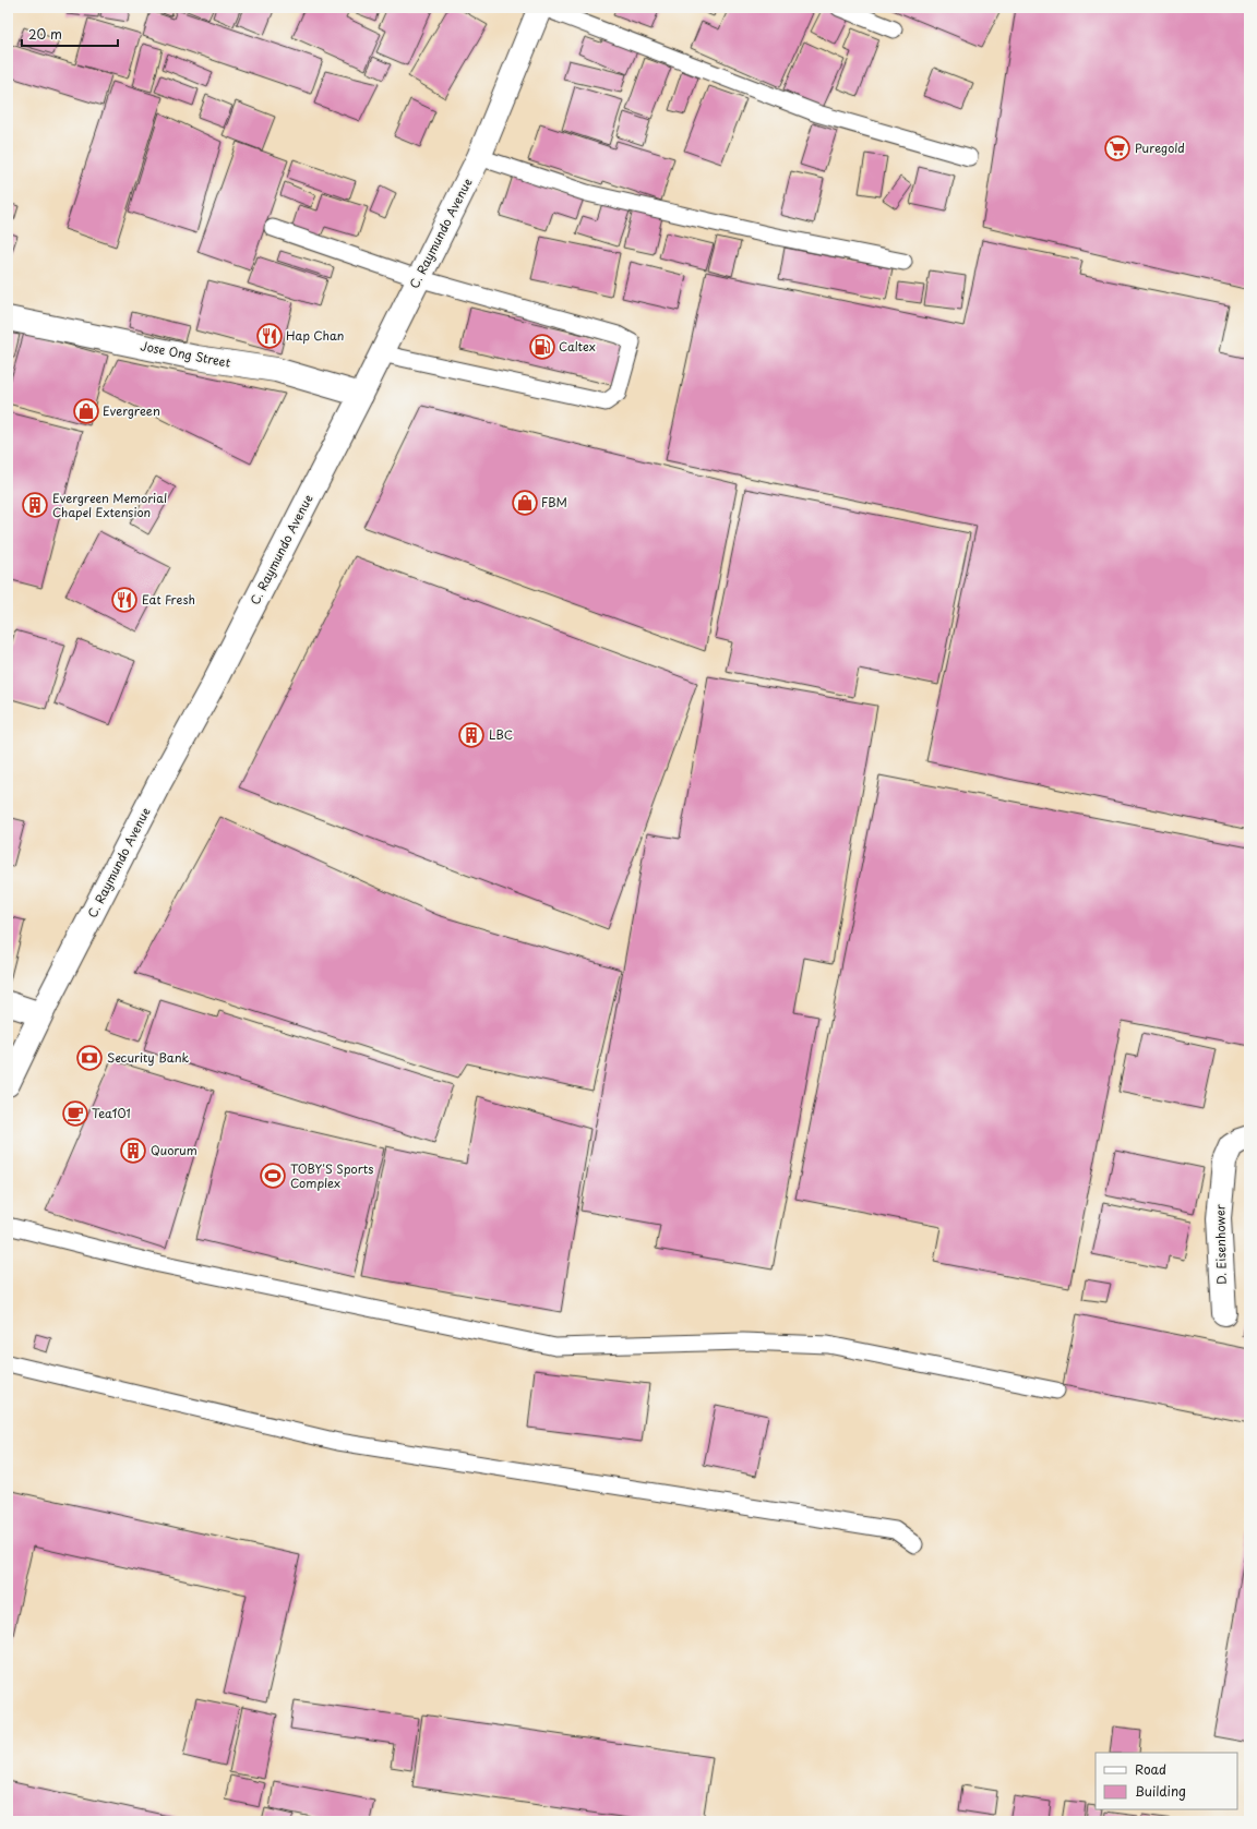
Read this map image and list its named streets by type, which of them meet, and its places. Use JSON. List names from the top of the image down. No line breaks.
{"streets":{"main road":["C. Raymundo Avenue","Jose Ong Street","D. Eisenhower"]},"crossings":[["C. Raymundo Avenue","Jose Ong Street"]],"places":{"supermarket":["Puregold"],"restaurant":["Hap Chan","Eat Fresh"],"fuel station":["Caltex"],"shop":["Evergreen","FBM"],"building":["Evergreen Memorial Chapel Extension","LBC","Quorum"],"bank":["Security Bank"],"cafe":["Tea101"],"sports":["TOBY'S Sports Complex"]},"legend":["Road","Building"],"scale_bar":"20 m"}
